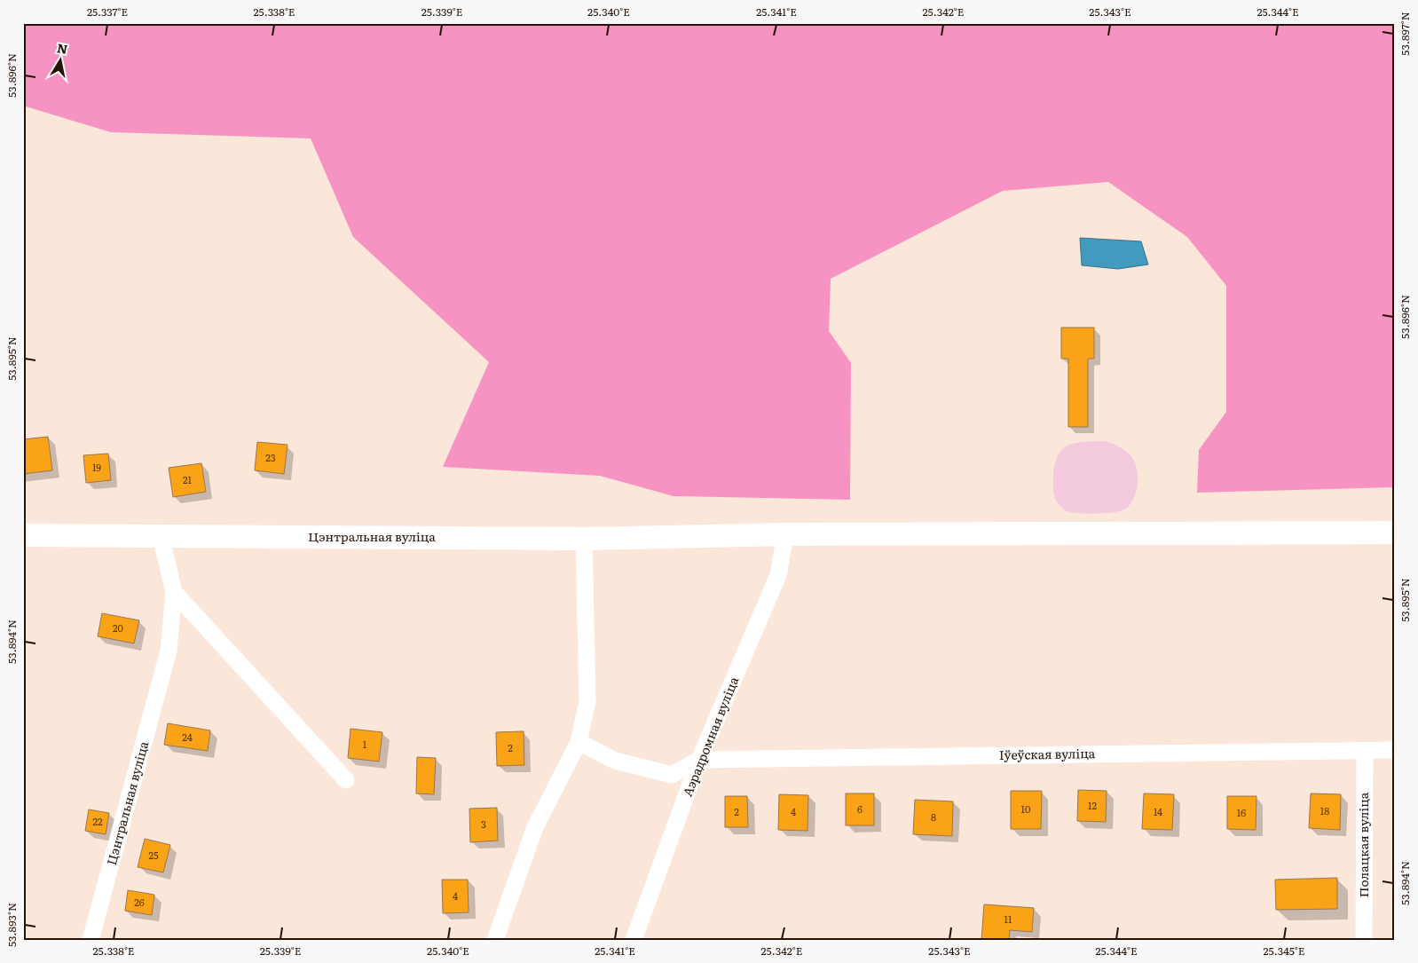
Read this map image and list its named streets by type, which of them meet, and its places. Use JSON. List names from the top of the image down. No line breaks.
{"streets":{"main road":["Цэнтральная вуліца"],"street":["Аэрадромная вуліца","Іўеўская вуліца","Полацкая вуліца"]},"crossings":[["Цэнтральная вуліца","Аэрадромная вуліца"],["Аэрадромная вуліца","Іўеўская вуліца"],["Іўеўская вуліца","Полацкая вуліца"]],"house_numbers":["23","19","21","20","24","1","2","12","6","10","18","2","4","14","16","8","22","3","25","4","26","11"],"north":"top","coordinates":["25.337°E","25.338°E","25.339°E","25.340°E","25.341°E","25.342°E","25.343°E","25.344°E","53.897°N","53.896°N","53.895°N","53.894°N","53.893°N","25.345°E"]}
